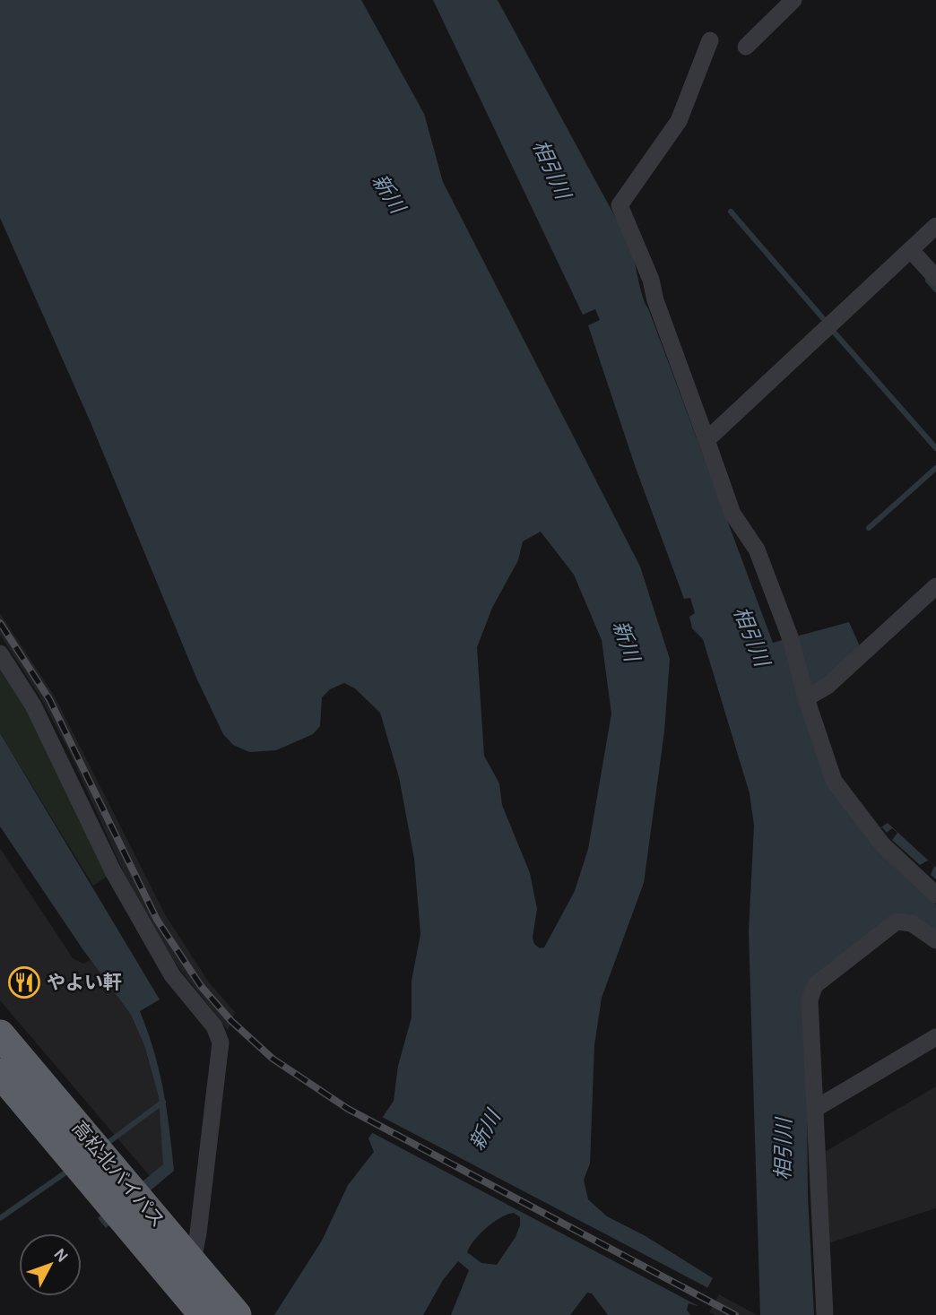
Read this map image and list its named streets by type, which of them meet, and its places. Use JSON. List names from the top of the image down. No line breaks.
{"streets":{"highway":["高松北バイパス"]},"water":["相引川","新川"],"places":{"restaurant":["やよい軒"]},"north":"top right"}
